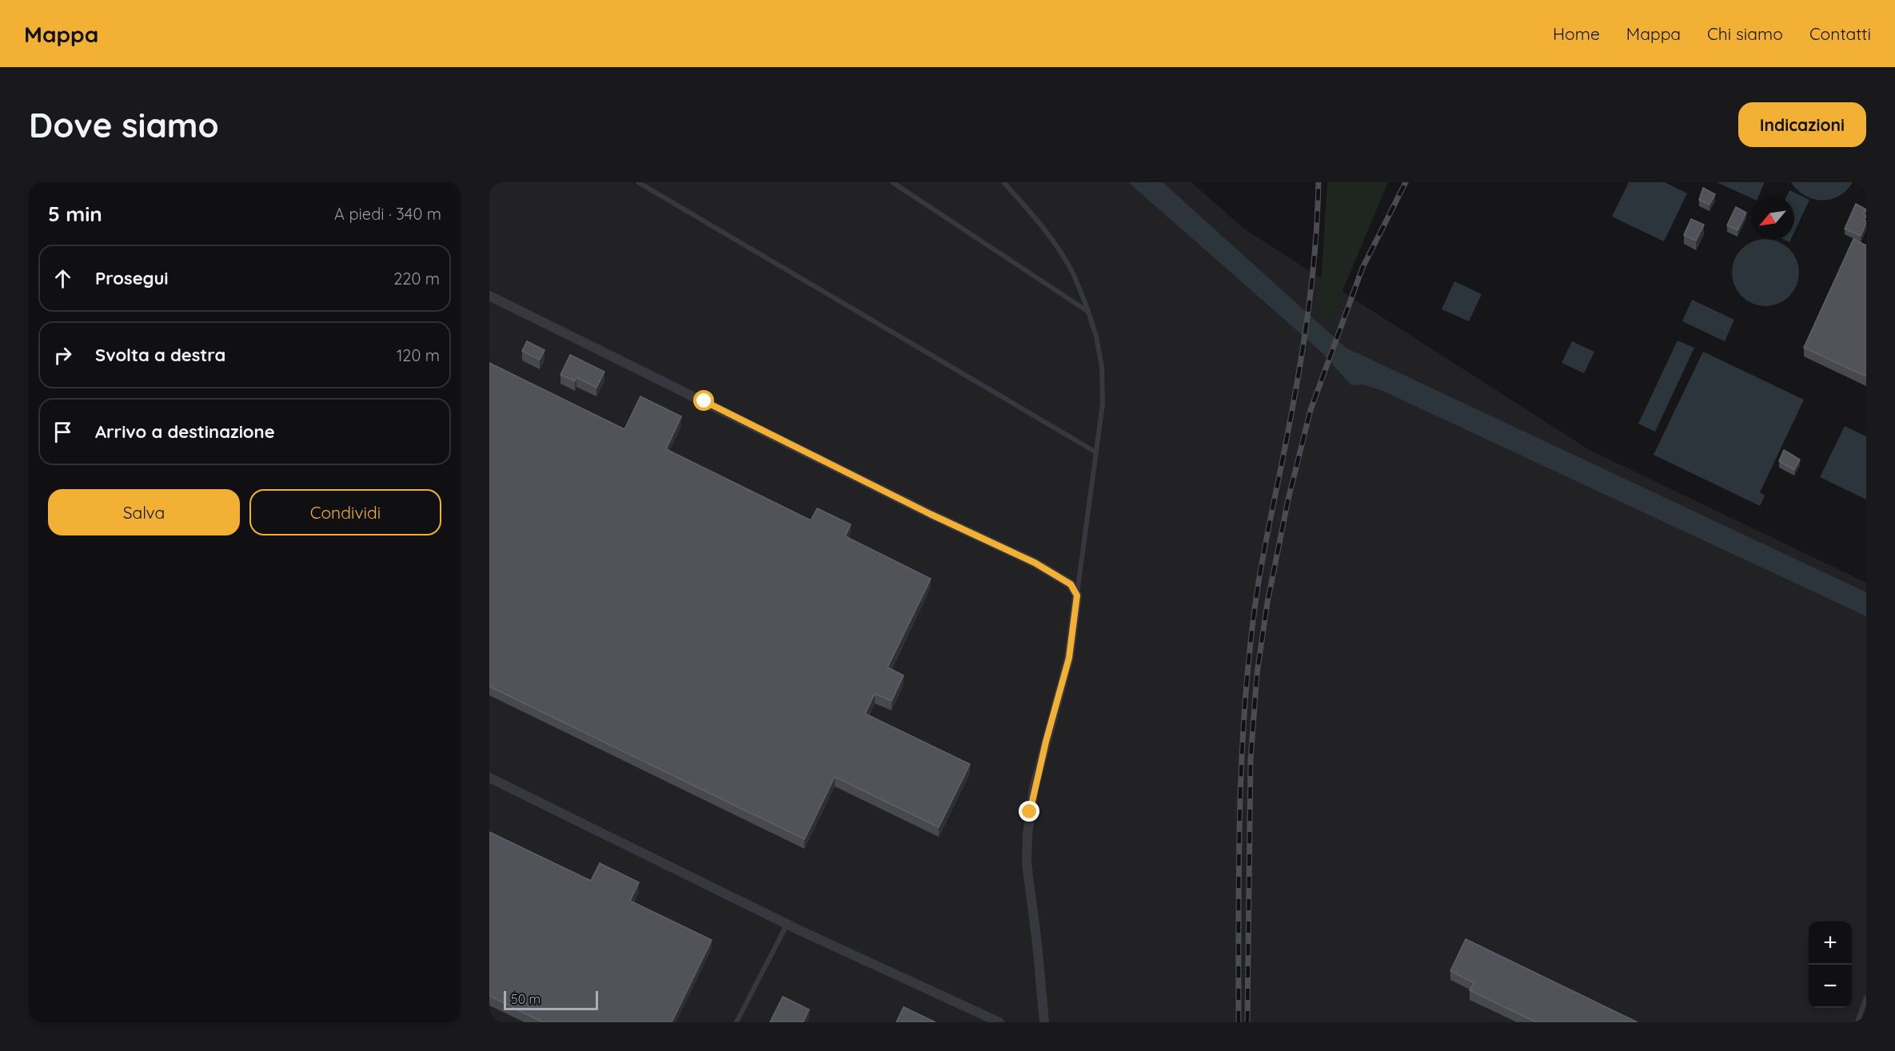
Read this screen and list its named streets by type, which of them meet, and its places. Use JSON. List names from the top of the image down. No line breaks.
{"scale_bar":"50 m","north":"bottom left","page":{"header":"Mappa","nav":["Home","Mappa","Chi siamo","Contatti"],"buttons":["Indicazioni",["Salva","Condividi"]],"title":"Dove siamo","heading":["5 min","A piedi · 340 m"],"list":[["Prosegui","220 m"],["Svolta a destra","120 m"],"Arrivo a destinazione"],"map_buttons":["+","−"],"scale":"50 m"}}
